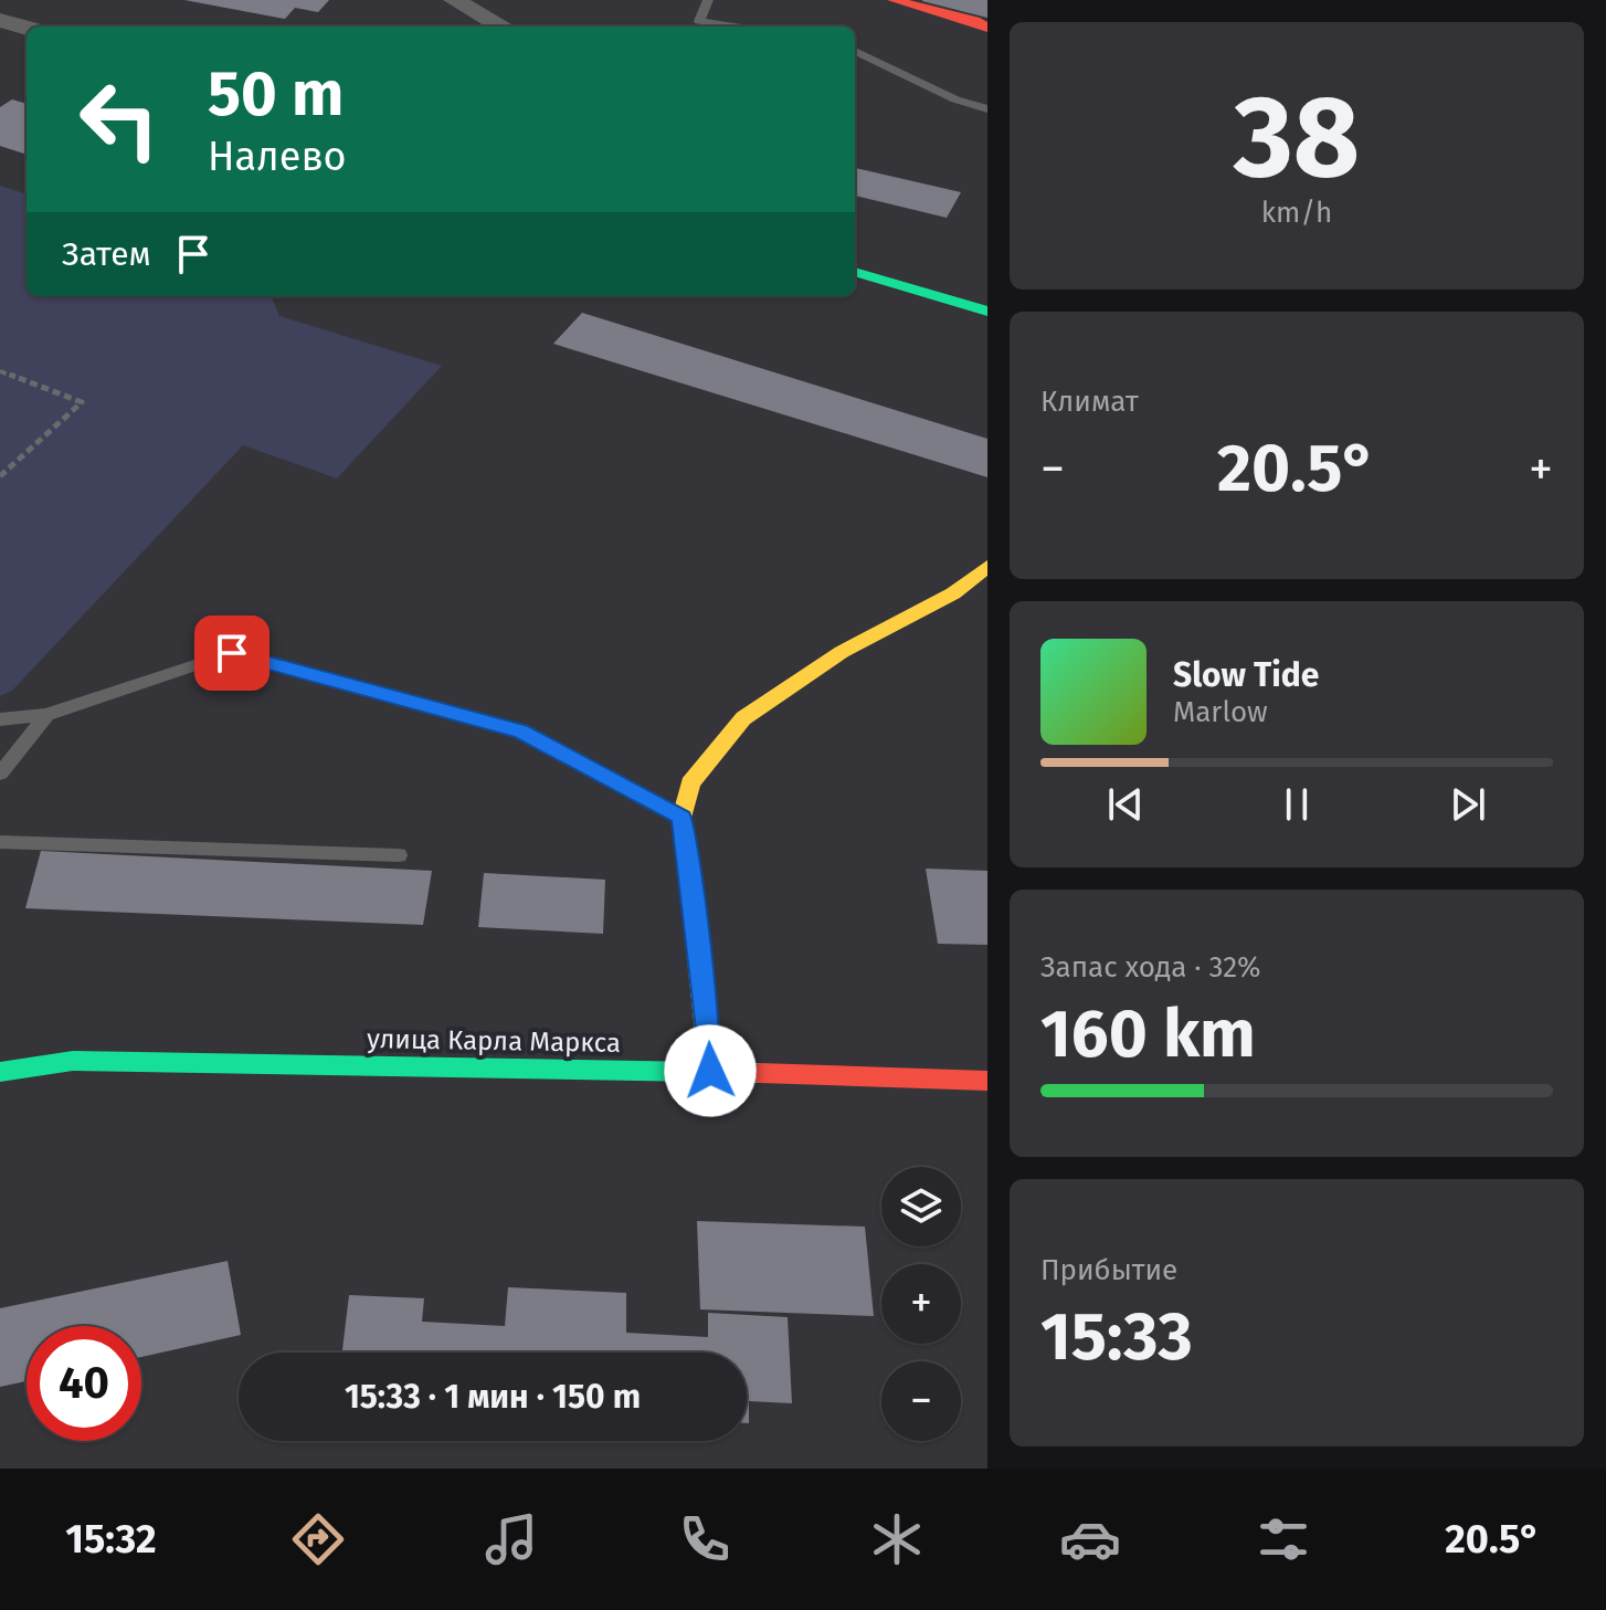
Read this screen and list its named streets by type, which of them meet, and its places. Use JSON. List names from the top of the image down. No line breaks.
{"streets":{"street":["улица Карла Маркса"]},"page":{"tile":[["38","km/h"],"Климат",["Запас хода · 32%","160 km"],["Прибытие","15:33"]],"turn":["50 m","Налево"],"then":"Затем","heat":["−","20.5°","+"],"song":["Slow Tide","Marlow"],"map_buttons":["+","−"],"limit":"40","trip":"15:33 · 1 мин · 150 m","tabs":["15:32","20.5°"]}}
